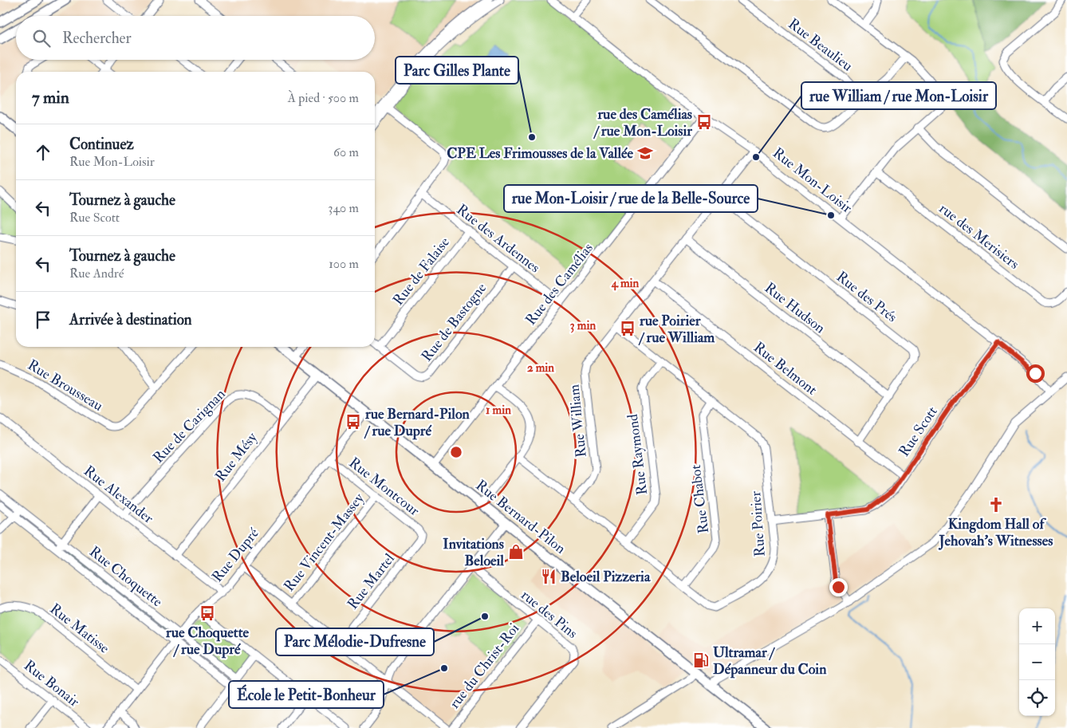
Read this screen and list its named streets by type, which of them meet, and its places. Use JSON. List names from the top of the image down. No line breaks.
{"streets":{"main road":["Rue Bernard-Pilon"],"street":["Rue Beaulieu","Rue Mon-Loisir","rue des Merisiers","Rue des Ardennes","Rue de Falaise","Rue des Camélias","Rue des Prés","Rue Hudson","Rue de Bastogne","Rue Belmont","Rue Brousseau","Rue William","Rue de Carignan","Rue Scott","Rue Raymond","Rue Mésy","Rue Montcour","Rue Alexander","Rue Chabot","Rue Poirier","Rue Vincent-Massey","Rue Dupré","Rue Choquette","Rue Martel","rue des Pins","Rue Matisse","rue du Christ-Roi","Rue Bonair"]},"crossings":[["Rue Mon-Loisir","Rue des Camélias"],["Rue Mon-Loisir","Rue William"],["Rue Mon-Loisir","Rue Scott"],["Rue des Ardennes","Rue de Falaise"],["Rue des Ardennes","Rue des Camélias"],["Rue des Ardennes","Rue de Bastogne"],["Rue de Falaise","Rue de Bastogne"],["Rue des Camélias","Rue Bernard-Pilon"],["Rue des Prés","Rue Hudson"],["Rue des Prés","Rue Belmont"],["Rue des Prés","Rue William"],["Rue Hudson","Rue William"],["Rue Belmont","Rue William"],["Rue Belmont","Rue Scott"],["Rue William","Rue Poirier"],["Rue de Carignan","Rue Mésy"],["Rue de Carignan","Rue Alexander"],["Rue Scott","Rue Poirier"],["Rue Raymond","Rue Poirier"],["Rue Mésy","Rue Alexander"],["Rue Mésy","Rue Bernard-Pilon"],["Rue Montcour","Rue Vincent-Massey"],["Rue Montcour","Rue Dupré"],["Rue Montcour","Rue Martel"],["Rue Alexander","Rue Dupré"],["Rue Chabot","Rue Poirier"],["Rue Bernard-Pilon","Rue Dupré"],["Rue Dupré","Rue Choquette"],["Rue Dupré","Rue Matisse"],["rue des Pins","rue du Christ-Roi"]],"places":{"bus stop":["rue des Camélias / rue Mon-Loisir","rue Poirier / rue William","rue Bernard-Pilon / rue Dupré","rue Choquette / rue Dupré"],"other":["Parc Gilles Plante","rue William / rue Mon-Loisir","rue Mon-Loisir / rue de la Belle-Source","Parc Mélodie-Dufresne","École le Petit-Bonheur"],"school or university":["CPE Les Frimousses de la Vallée"],"church":["Kingdom Hall of Jehovah's Witnesses"],"shop":["Invitations Beloeil"],"restaurant":["Beloeil Pizzeria"],"fuel station":["Ultramar / Dépanneur du Coin"]},"page":{"search":"Rechercher","heading":["7 min","À pied · 500 m"],"list":[["Continuez","Rue Mon-Loisir","60 m"],["Tournez à gauche","Rue Scott","340 m"],["Tournez à gauche","Rue André","100 m"],"Arrivée à destination"],"map_buttons":["+","−"]},"rings":["4 min","3 min","2 min","1 min"]}
